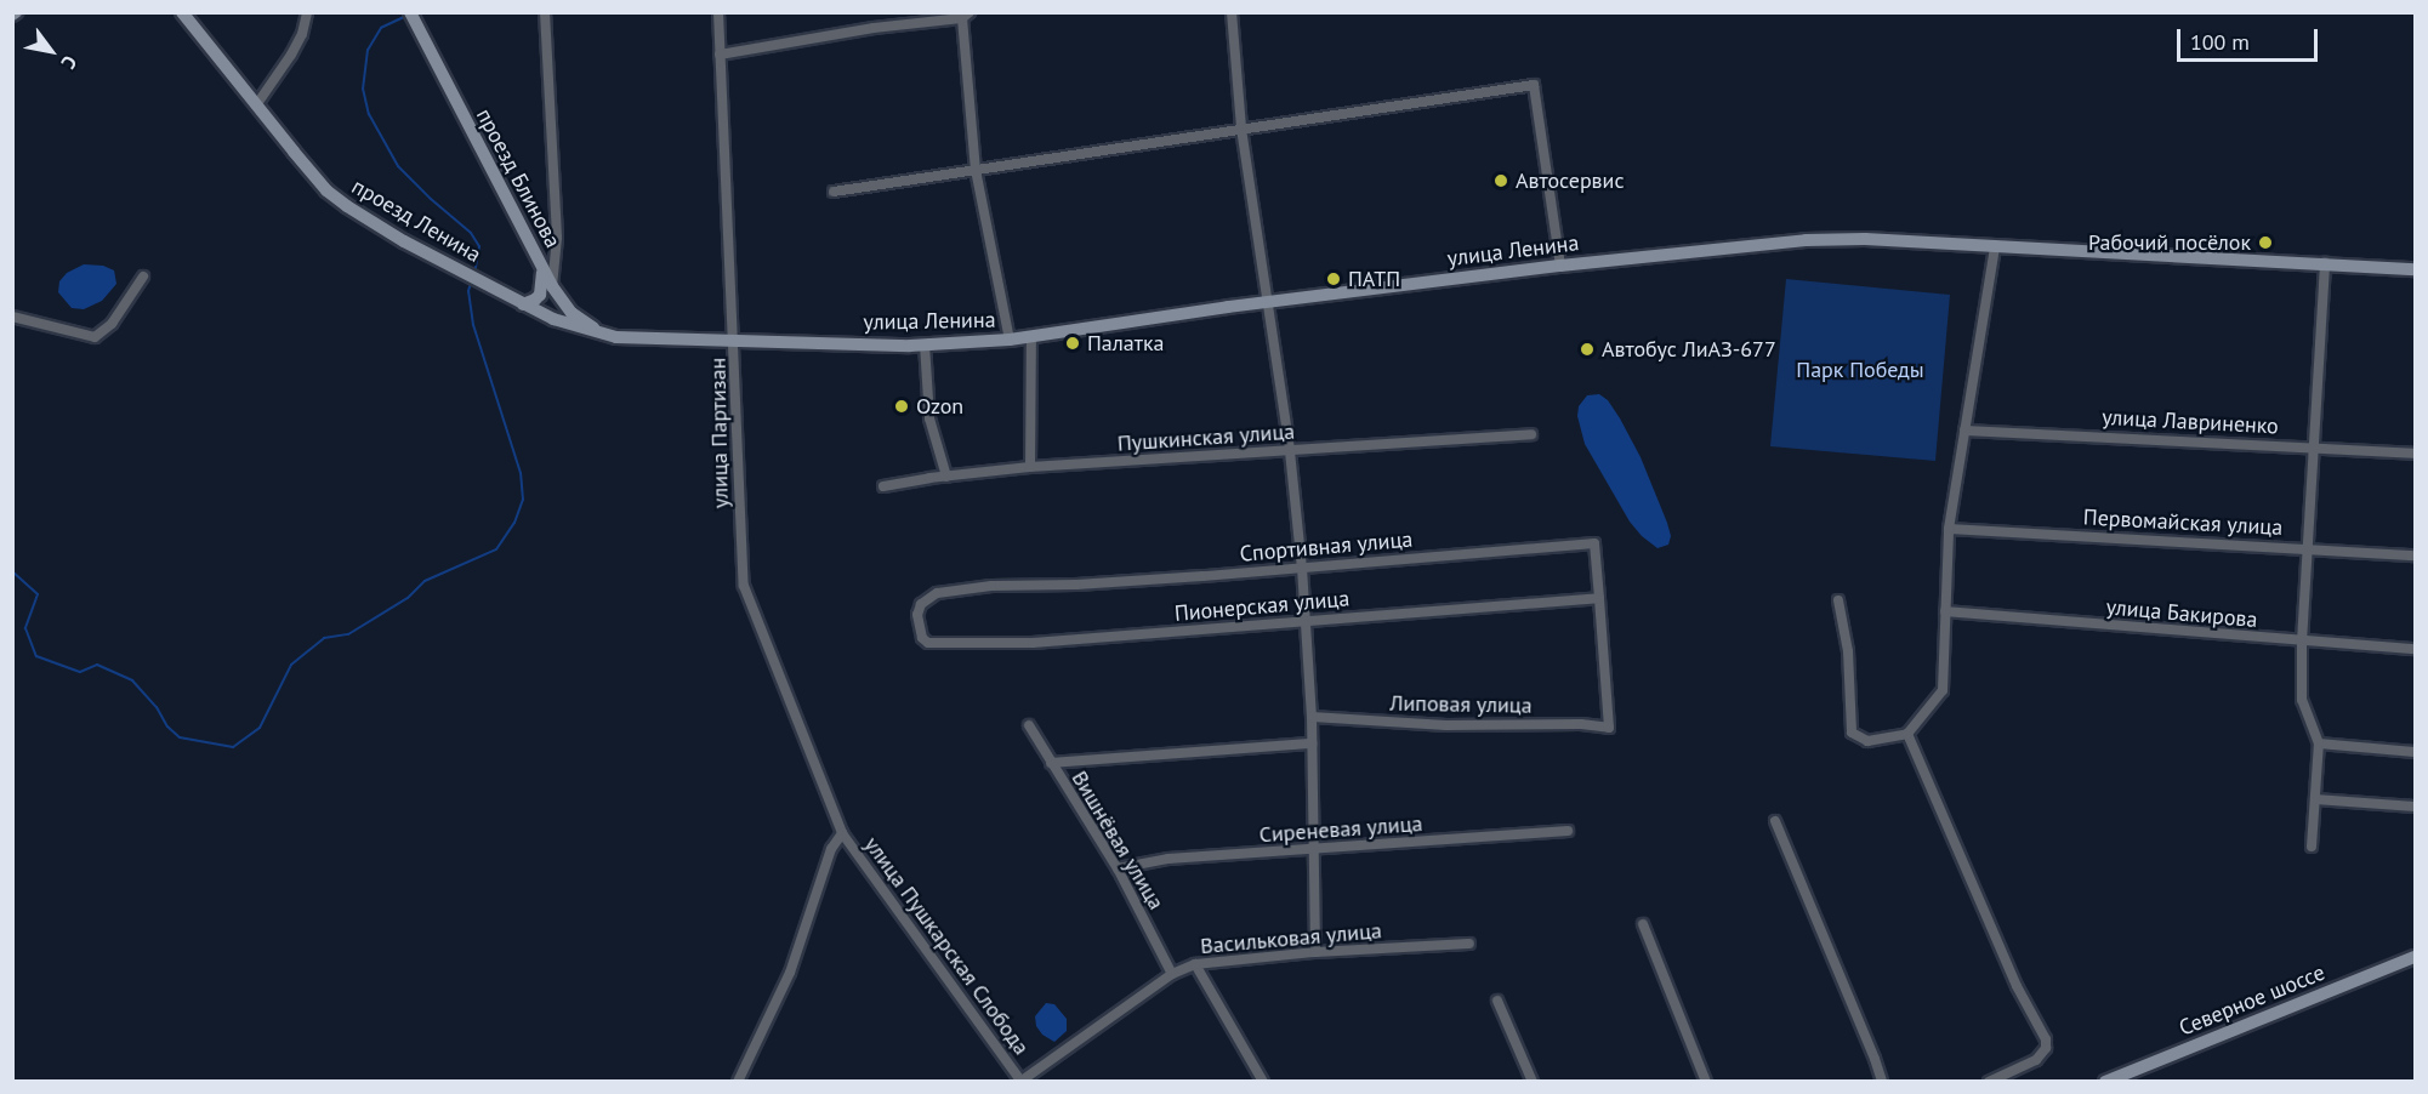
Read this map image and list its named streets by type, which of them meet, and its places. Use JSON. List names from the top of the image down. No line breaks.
{"streets":{"main road":["проезд Блинова","проезд Ленина","улица Ленина","Северное шоссе"],"street":["улица Лавриненко","улица Партизан","Пушкинская улица","Первомайская улица","Спортивная улица","Пионерская улица","улица Бакирова","Липовая улица","Сиреневая улица","Вишнёвая улица","Васильковая улица","улица Пушкарская Слобода"]},"crossings":[["проезд Блинова","проезд Ленина"],["проезд Блинова","улица Ленина"],["проезд Ленина","улица Ленина"],["улица Ленина","улица Партизан"],["улица Партизан","улица Пушкарская Слобода"],["Спортивная улица","Пионерская улица"],["Спортивная улица","Липовая улица"],["Сиреневая улица","Вишнёвая улица"],["Вишнёвая улица","Васильковая улица"],["Васильковая улица","улица Пушкарская Слобода"]],"parks":["Парк Победы"],"places":["Автосервис","Рабочий посёлок","ПАТП","Палатка","Автобус ЛиАЗ-677","Ozon"],"scale_bar":"100 m","north":"bottom right"}
